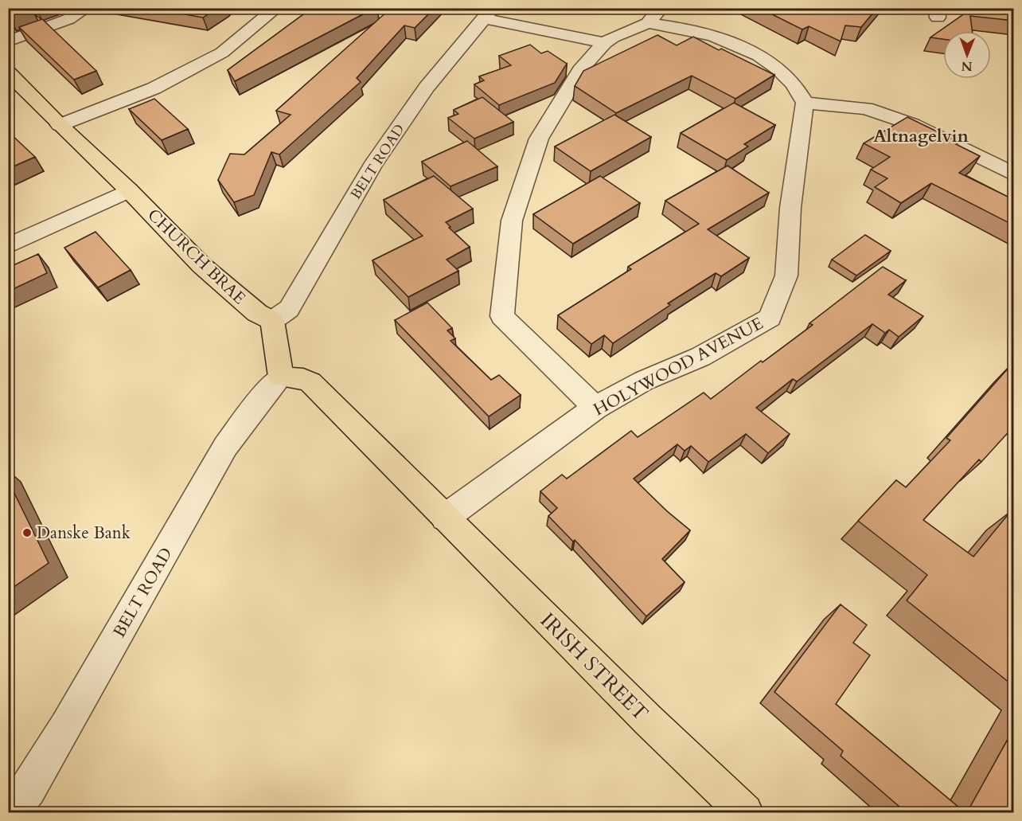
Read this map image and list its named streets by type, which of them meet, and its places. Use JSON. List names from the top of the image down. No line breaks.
{"streets":{"main road":["CHURCH BRAE","IRISH STREET"],"street":["BELT ROAD","HOLYWOOD AVENUE"]},"crossings":[["BELT ROAD","CHURCH BRAE"],["HOLYWOOD AVENUE","IRISH STREET"]],"districts":["Altnagelvin"],"places":["Danske Bank"],"north":"bottom"}
